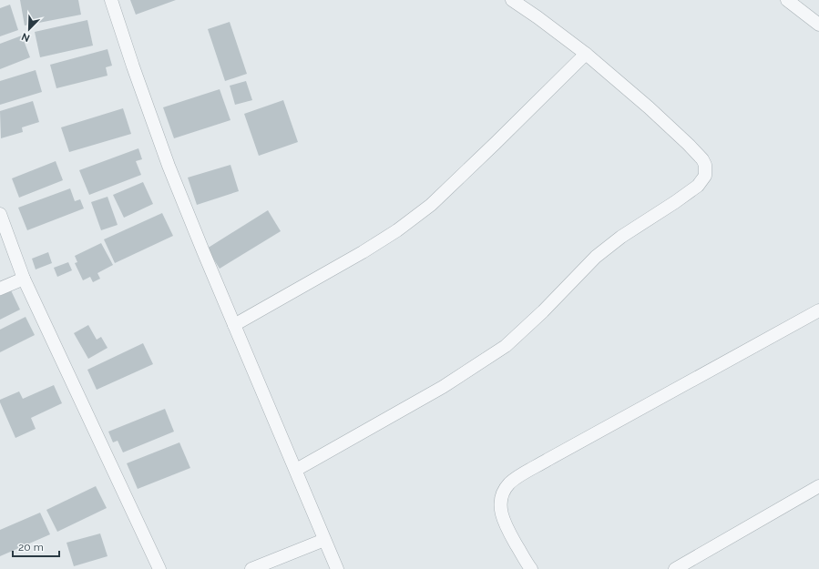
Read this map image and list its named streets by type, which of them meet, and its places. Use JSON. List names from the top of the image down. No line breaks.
{"scale_bar":"20 m","north":"bottom left"}
